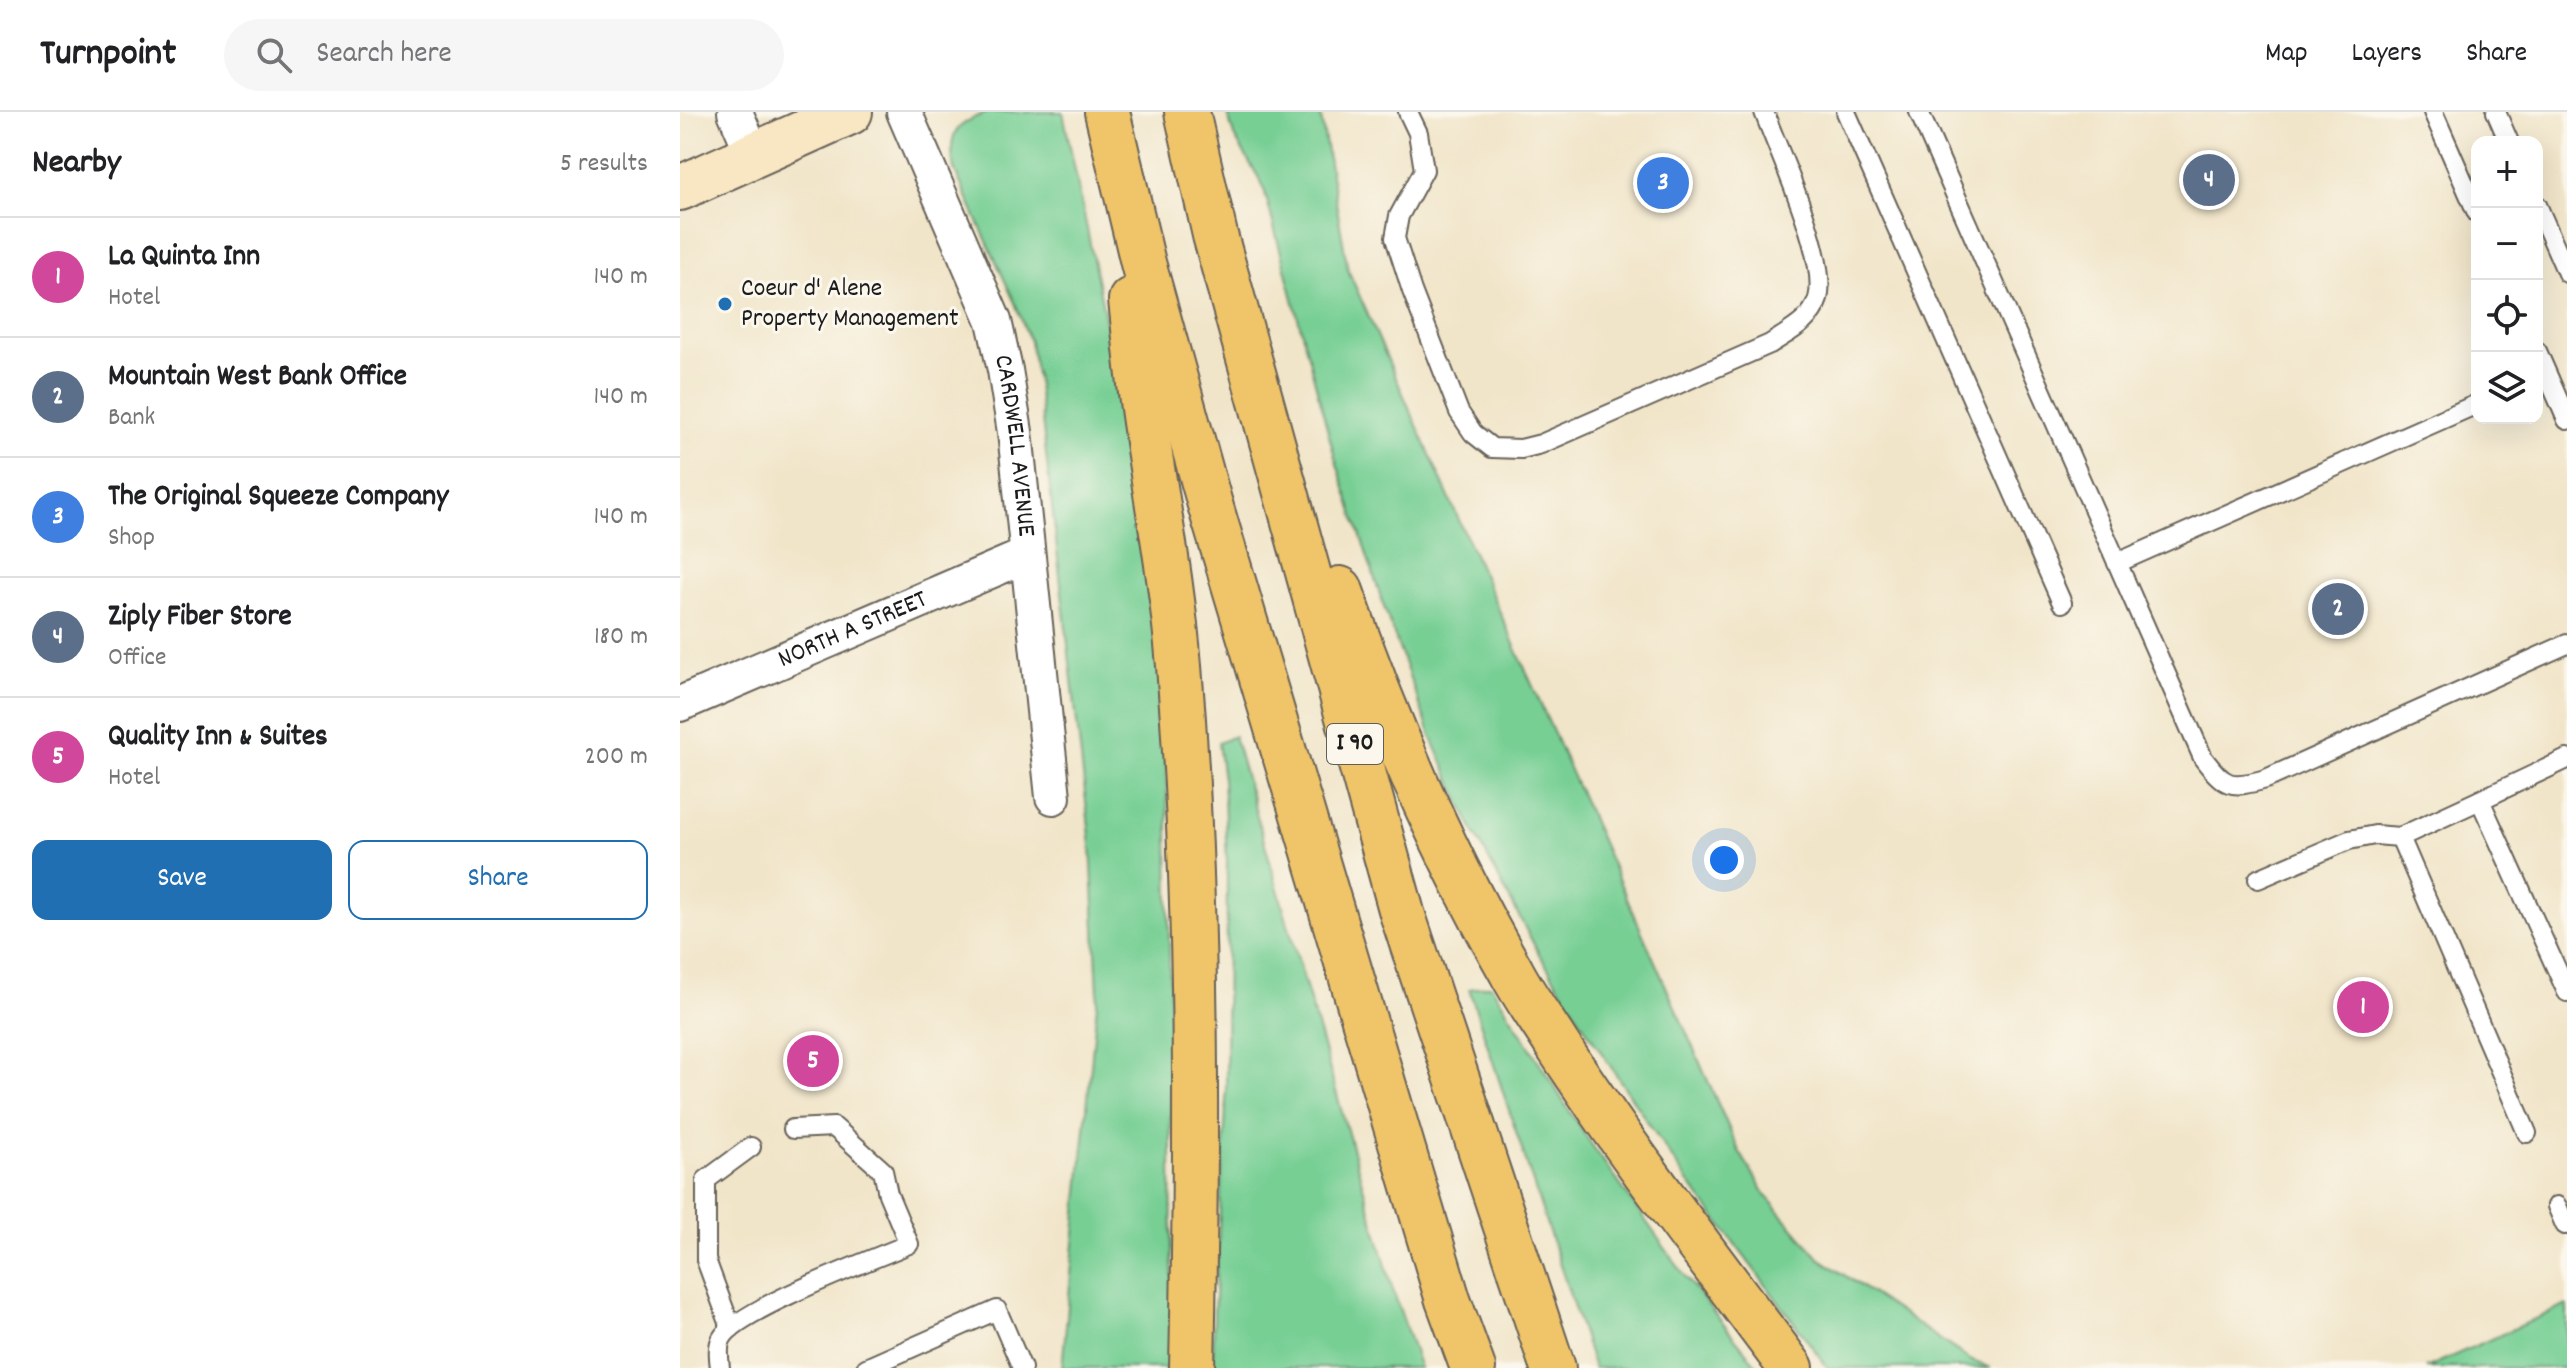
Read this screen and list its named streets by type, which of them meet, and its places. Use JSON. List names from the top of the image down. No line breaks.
{"streets":{"highway":["I 90"],"street":["CARDWELL AVENUE","NORTH A STREET"]},"crossings":[["CARDWELL AVENUE","NORTH A STREET"]],"places":["Coeur d' Alene Property Management"],"page":{"header":"Turnpoint","search":"Search here","nav":["Map","Layers","Share"],"heading":["Nearby","5 results"],"map_buttons":["+","−"],"pins":["4","3","2","1","5"],"list":[{"mark":"1","name":"La Quinta Inn","note":"Hotel","value":"140 m"},{"mark":"2","name":"Mountain West Bank Office","note":"Bank","value":"140 m"},{"mark":"3","name":"The Original Squeeze Company","note":"Shop","value":"140 m"},{"mark":"4","name":"Ziply Fiber Store","note":"Office","value":"180 m"},{"mark":"5","name":"Quality Inn & Suites","note":"Hotel","value":"200 m"}],"buttons":["Save","Share"]}}
